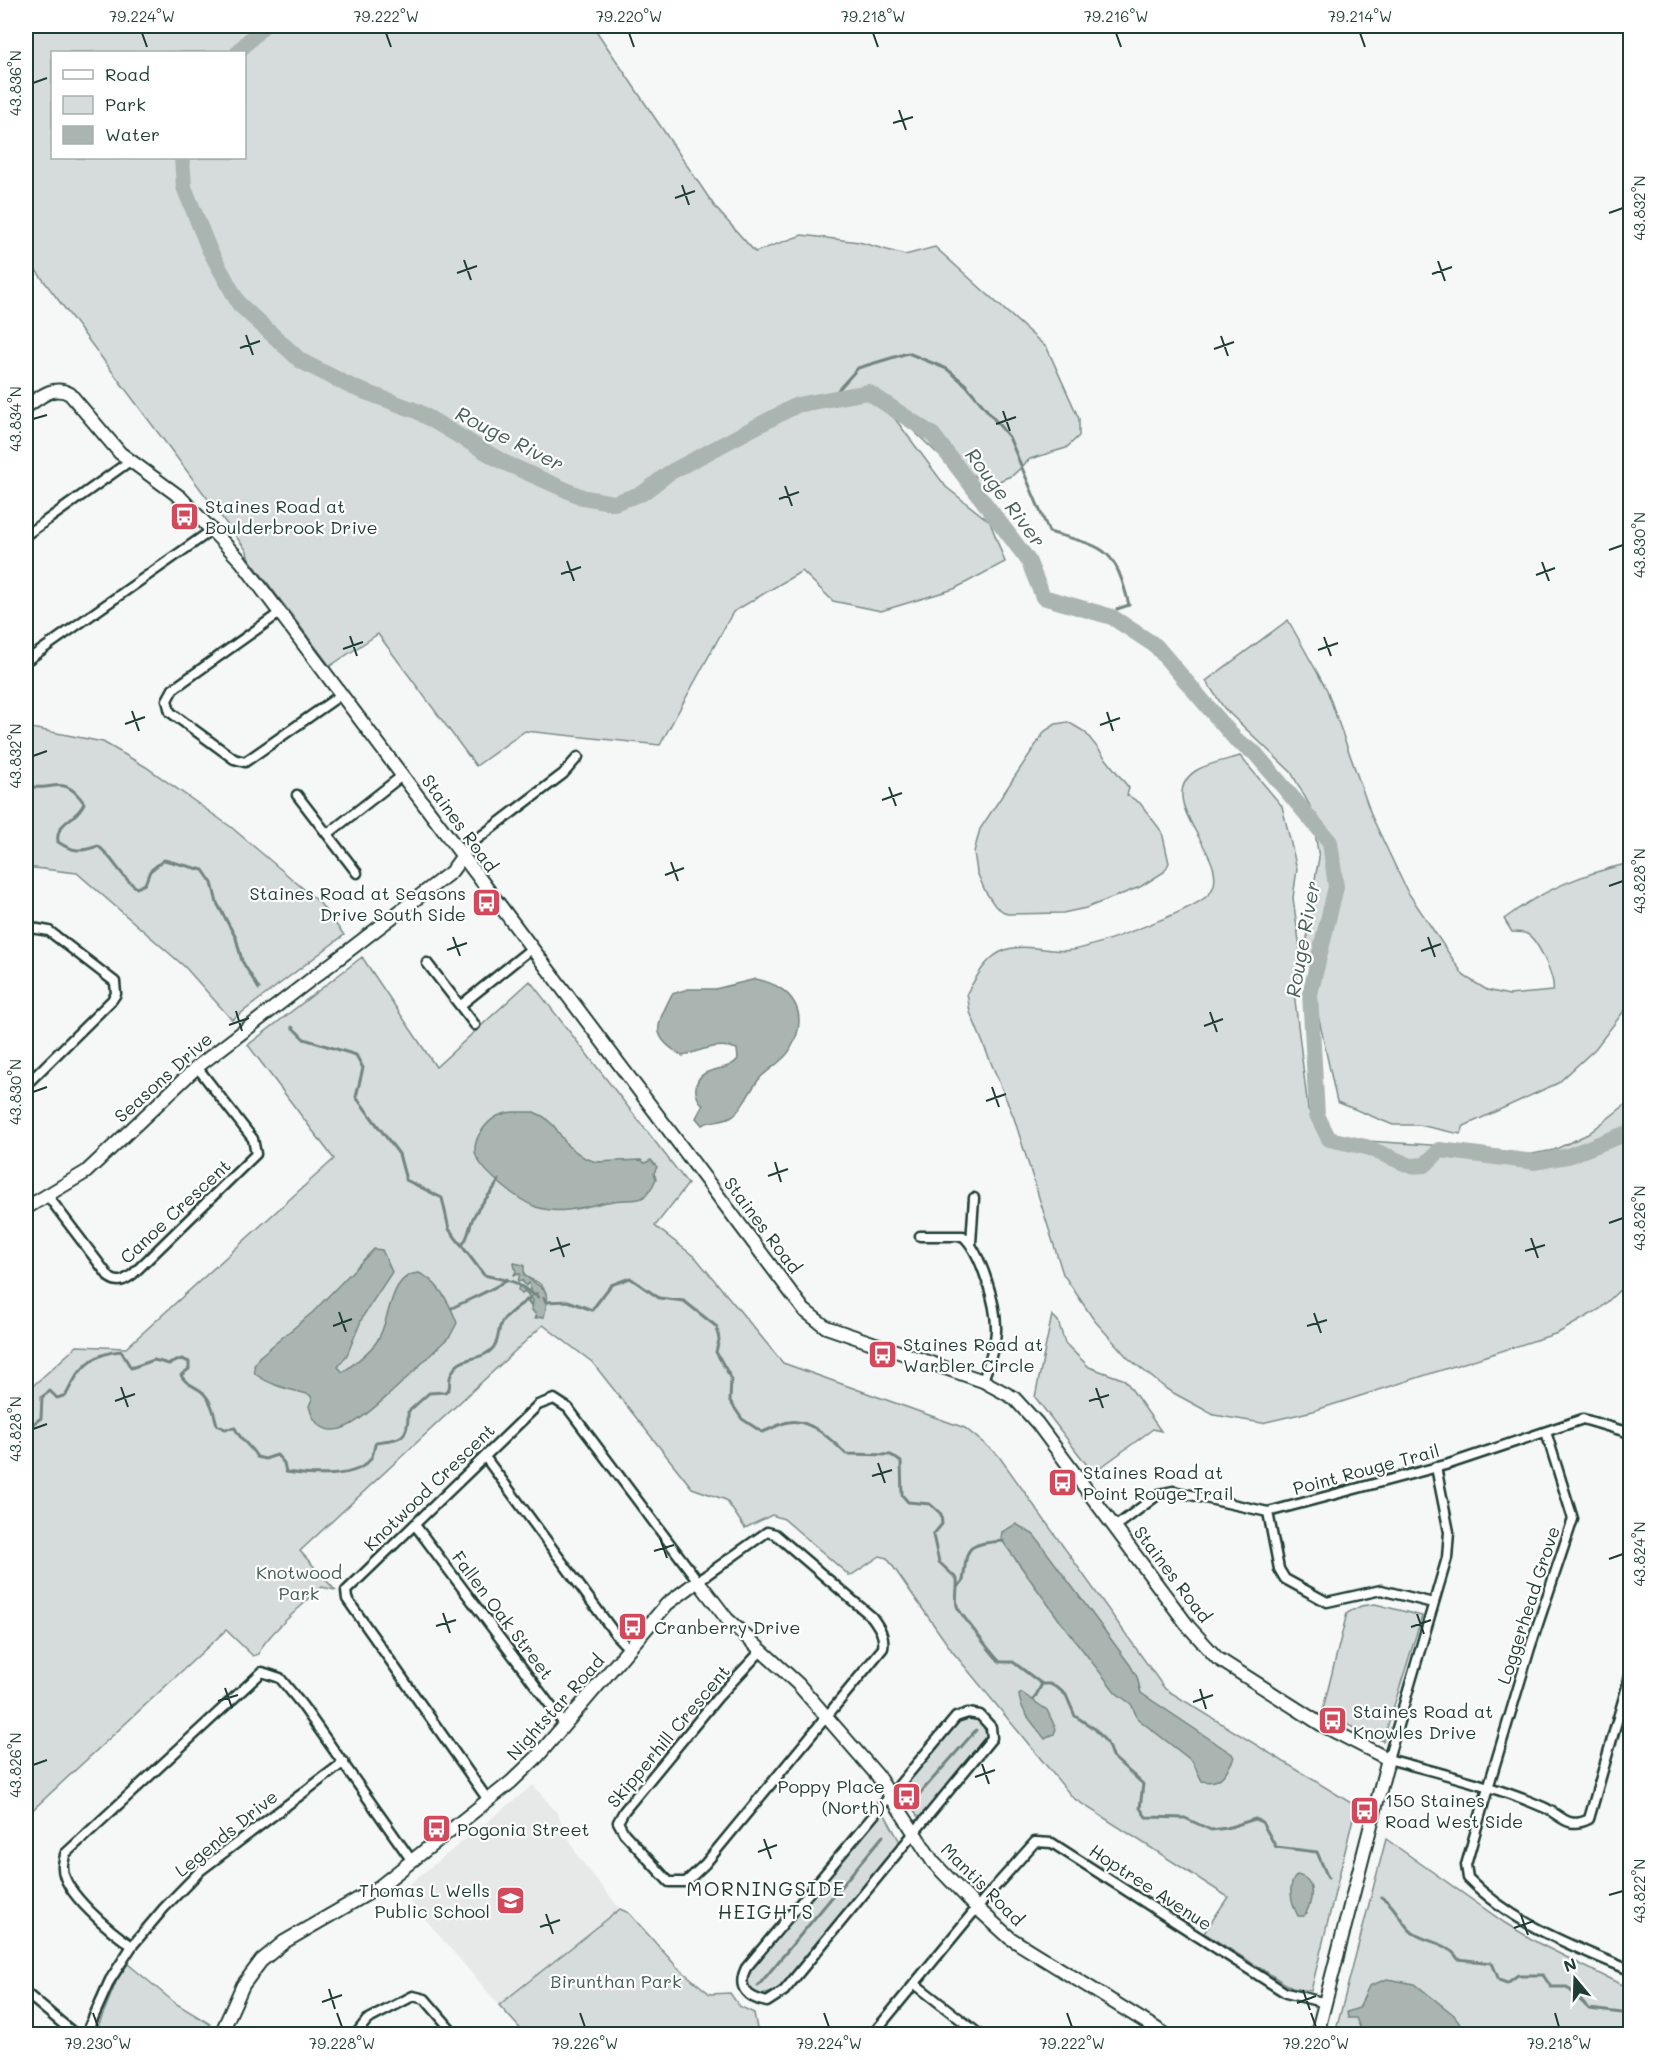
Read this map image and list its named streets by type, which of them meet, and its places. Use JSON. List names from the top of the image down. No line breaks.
{"streets":{"street":["Staines Road","Seasons Drive","Canoe Crescent","Point Rouge Trail","Knotwood Crescent","Loggerhead Grove","Fallen Oak Street","Nightstar Road","Skipperhill Crescent","Legends Drive","Mantis Road","Hoptree Avenue"]},"crossings":[["Staines Road","Seasons Drive"],["Staines Road","Point Rouge Trail"],["Seasons Drive","Canoe Crescent"],["Point Rouge Trail","Loggerhead Grove"],["Knotwood Crescent","Fallen Oak Street"],["Knotwood Crescent","Nightstar Road"],["Knotwood Crescent","Mantis Road"],["Fallen Oak Street","Nightstar Road"],["Nightstar Road","Mantis Road"],["Skipperhill Crescent","Mantis Road"],["Mantis Road","Hoptree Avenue"]],"districts":["MORNINGSIDE HEIGHTS"],"water":["Rouge River"],"parks":["Knotwood Park","Birunthan Park"],"places":{"bus stop":["Staines Road at Boulderbrook Drive","Staines Road at Seasons Drive South Side","Staines Road at Warbler Circle","Staines Road at Point Rouge Trail","Cranberry Drive","Staines Road at Knowles Drive","Poppy Place (North)","150 Staines Road West Side","Pogonia Street"],"school or university":["Thomas L Wells Public School"]},"legend":["Road","Park","Water"],"north":"top","coordinates":["79.224°W","79.222°W","79.220°W","79.218°W","79.216°W","79.214°W","43.836°N","43.832°N","43.834°N","43.830°N","43.828°N","43.826°N","43.824°N","43.822°N","79.230°W","79.228°W","79.226°W"]}
